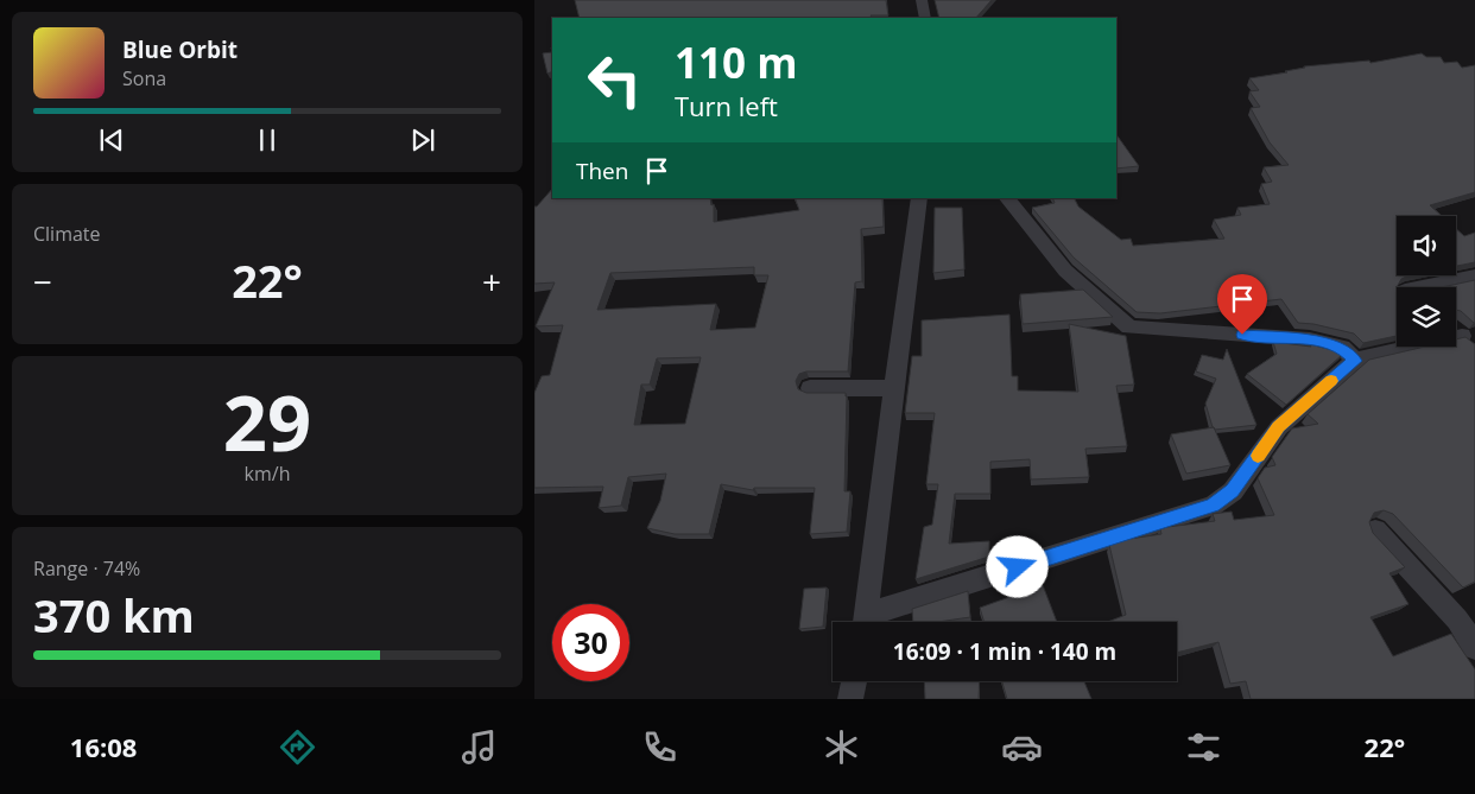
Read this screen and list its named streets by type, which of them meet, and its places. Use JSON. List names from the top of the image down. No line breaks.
{"page":{"turn":["110 m","Turn left"],"song":["Blue Orbit","Sona"],"then":"Then","tile":["Climate",["29","km/h"],["Range · 74%","370 km"]],"heat":["−","22°","+"],"limit":"30","trip":"16:09 · 1 min · 140 m","tabs":["16:08","22°"]}}
